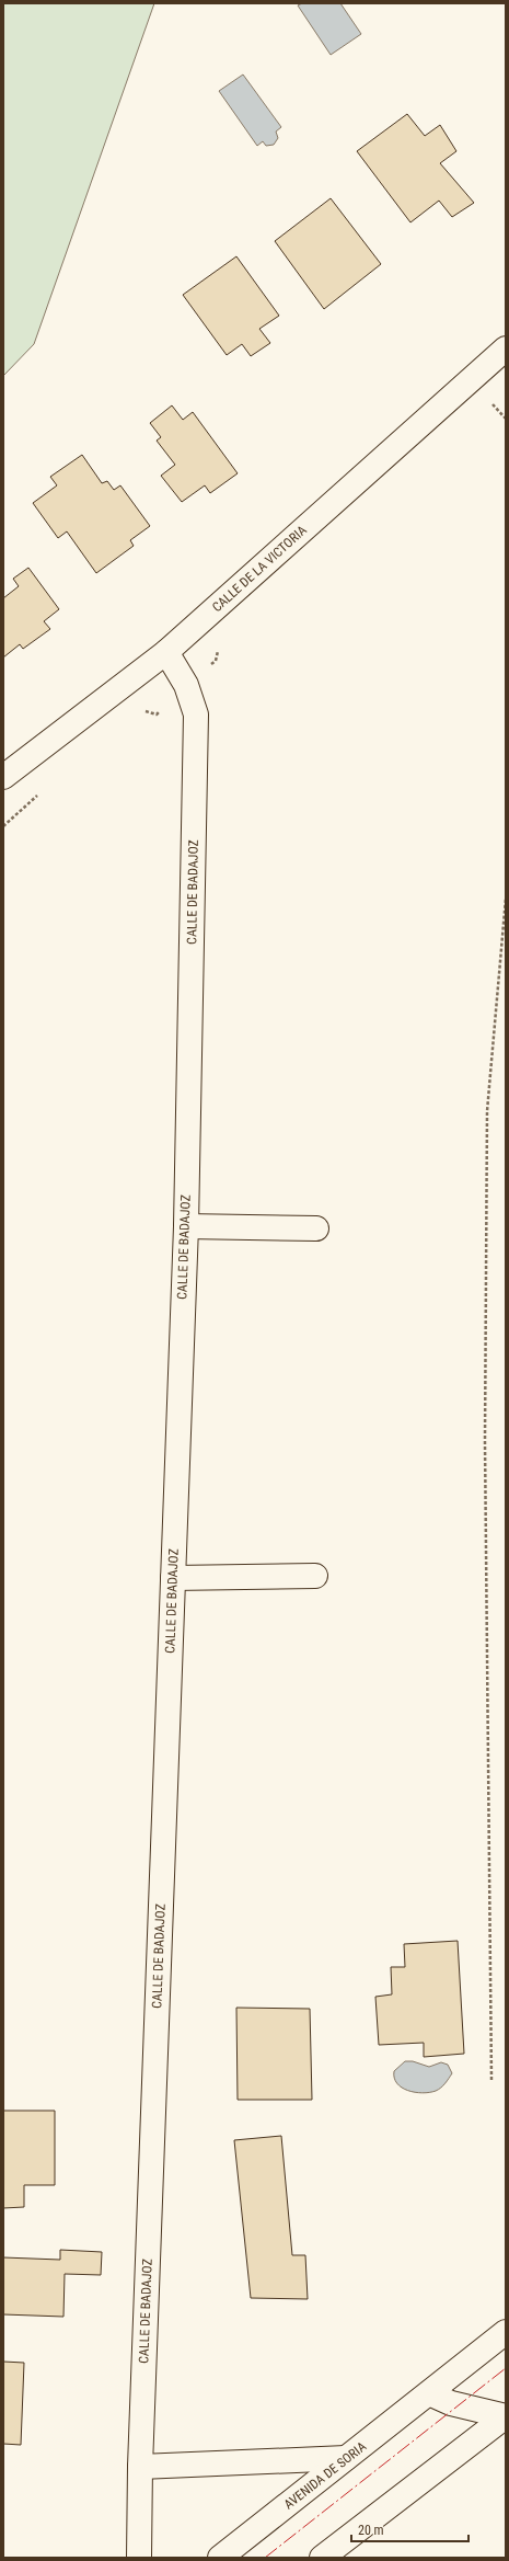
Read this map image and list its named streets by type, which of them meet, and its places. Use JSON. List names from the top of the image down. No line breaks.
{"streets":{"street":["CALLE DE LA VICTORIA","CALLE DE BADAJOZ","AVENIDA DE SORIA"]},"crossings":[["CALLE DE LA VICTORIA","CALLE DE BADAJOZ"]],"scale_bar":"20 m"}
